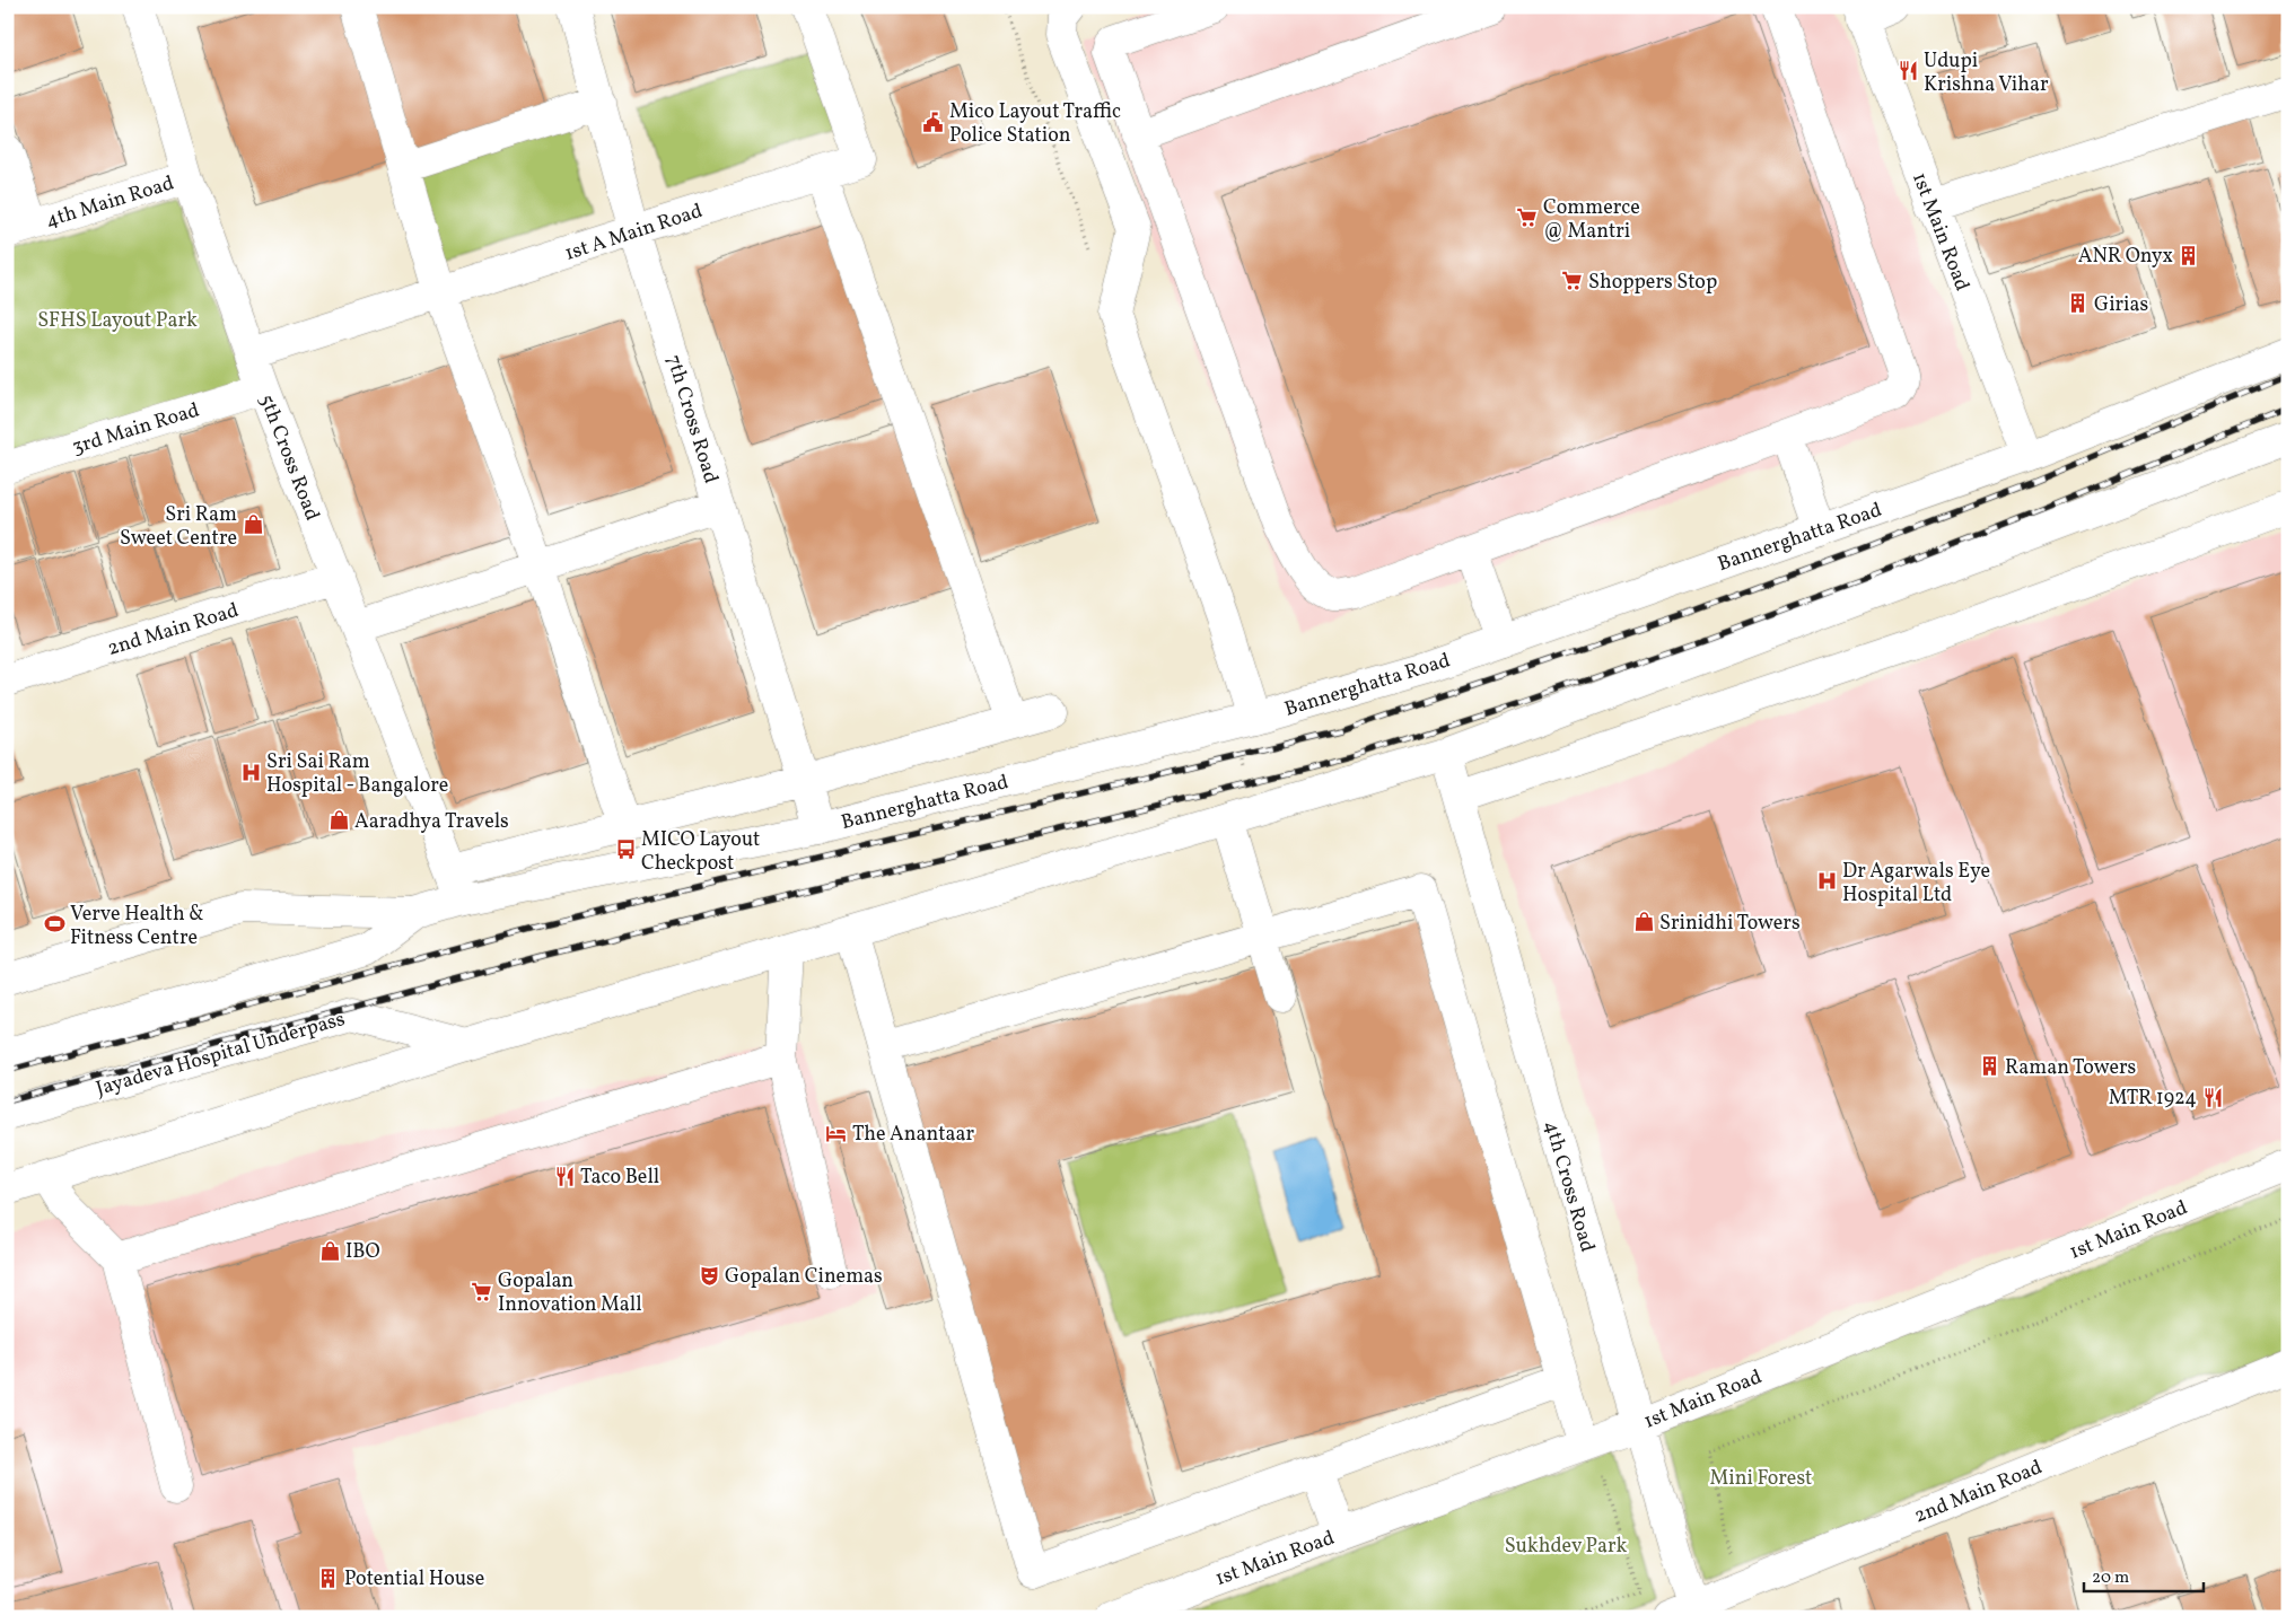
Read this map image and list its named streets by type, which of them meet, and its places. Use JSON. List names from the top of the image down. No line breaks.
{"streets":{"main road":["4th Main Road","1st A Main Road","1st Main Road","7th Cross Road","3rd Main Road","5th Cross Road","Bannerghatta Road","2nd Main Road","Jayadeva Hospital Underpass","4th Cross Road"]},"crossings":[["4th Main Road","5th Cross Road"],["1st A Main Road","7th Cross Road"],["1st A Main Road","5th Cross Road"],["1st Main Road","Bannerghatta Road"],["1st Main Road","4th Cross Road"],["7th Cross Road","Bannerghatta Road"],["3rd Main Road","5th Cross Road"],["5th Cross Road","Bannerghatta Road"],["5th Cross Road","2nd Main Road"],["2nd Main Road","4th Cross Road"]],"parks":["SFHS Layout Park","Mini Forest","Sukhdev Park"],"places":{"restaurant":["Udupi Krishna Vihar","MTR 1924","Taco Bell"],"public building":["Mico Layout Traffic Police Station"],"supermarket":["Commerce @ Mantri","Shoppers Stop","Gopalan Innovation Mall"],"building":["ANR Onyx","Girias","Raman Towers","Potential House"],"shop":["Sri Ram Sweet Centre","Aaradhya Travels","Srinidhi Towers","IBO"],"hospital":["Sri Sai Ram Hospital - Bangalore","Dr Agarwals Eye Hospital Ltd"],"bus stop":["MICO Layout Checkpost"],"sports":["Verve Health & Fitness Centre"],"hotel":["The Anantaar"],"theatre":["Gopalan Cinemas"]},"scale_bar":"20 m"}
